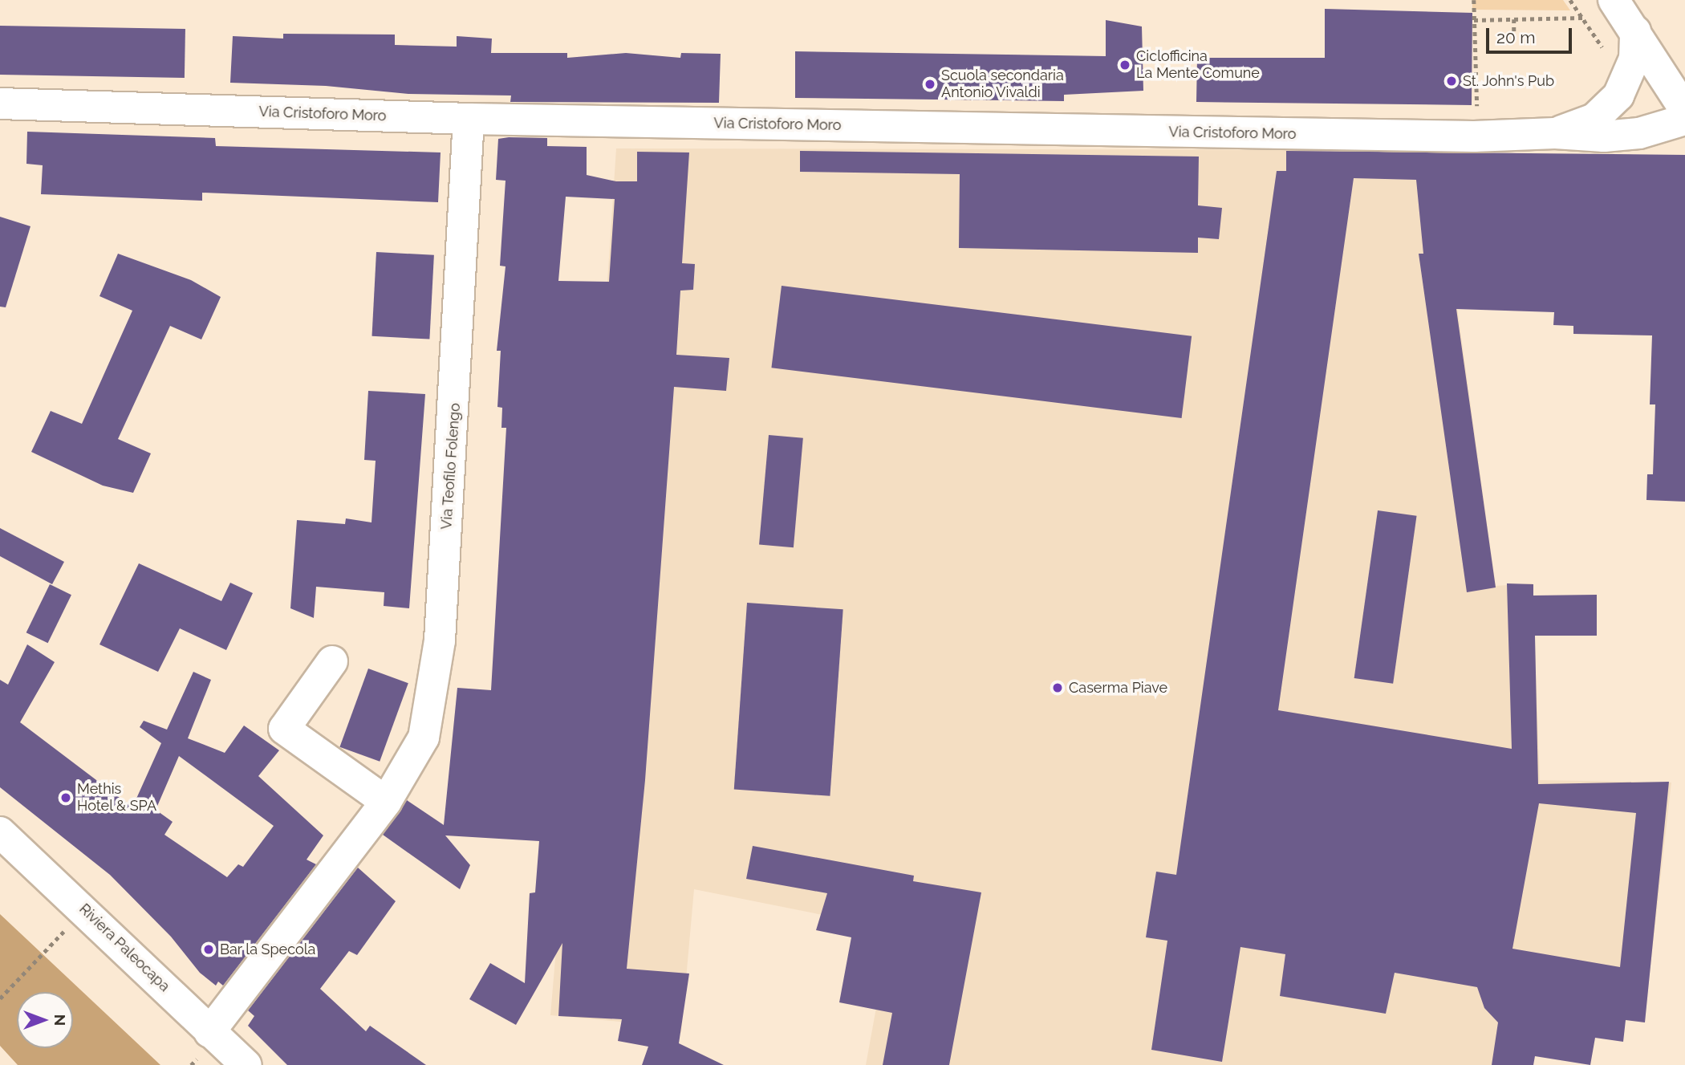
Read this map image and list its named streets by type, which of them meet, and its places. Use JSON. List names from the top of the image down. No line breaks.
{"streets":{"street":["Via Cristoforo Moro","Via Teofilo Folengo","Riviera Paleocapa"]},"crossings":[["Via Cristoforo Moro","Via Teofilo Folengo"],["Via Teofilo Folengo","Riviera Paleocapa"]],"places":["Ciclofficina La Mente Comune","St. John's Pub","Scuola secondaria Antonio Vivaldi","Caserma Piave","Methis Hotel & SPA","Bar la Specola"],"scale_bar":"20 m","north":"right"}
